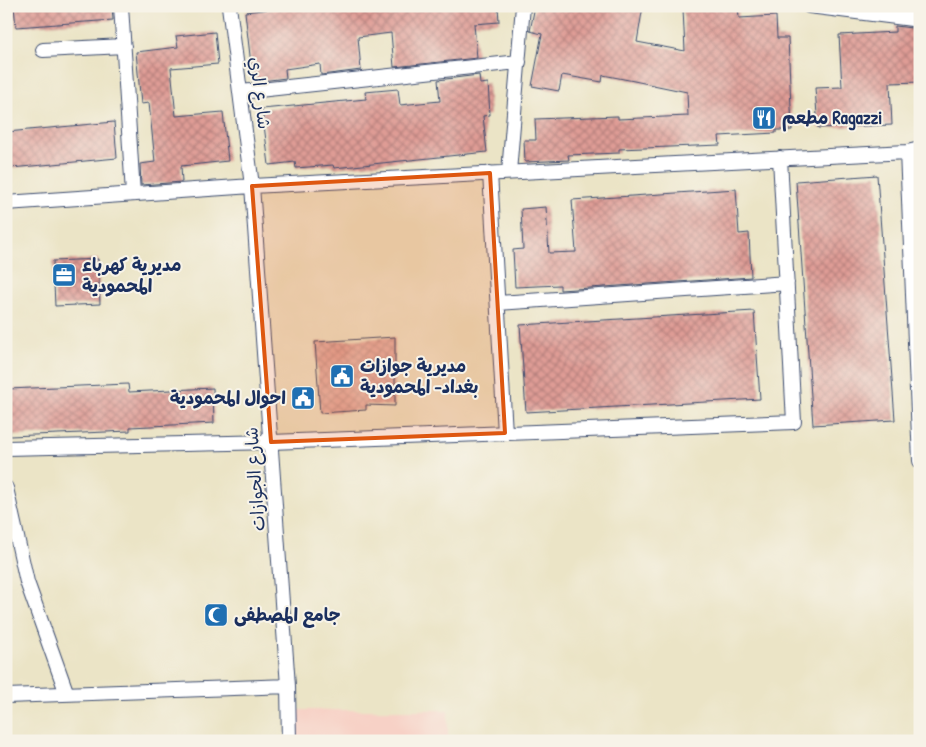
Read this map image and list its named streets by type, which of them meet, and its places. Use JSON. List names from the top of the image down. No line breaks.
{"streets":{"street":["شارع الري","شارع الجوازات"]},"crossings":[["شارع الري","شارع الجوازات"]],"places":{"restaurant":["مطعم Ragazzi"],"office":["مديرية كهرباء المحمودية"],"public building":["مديرية جوازات بغداد- المحمودية","احوال المحمودية"],"mosque":["جامع المصطفى"]}}
